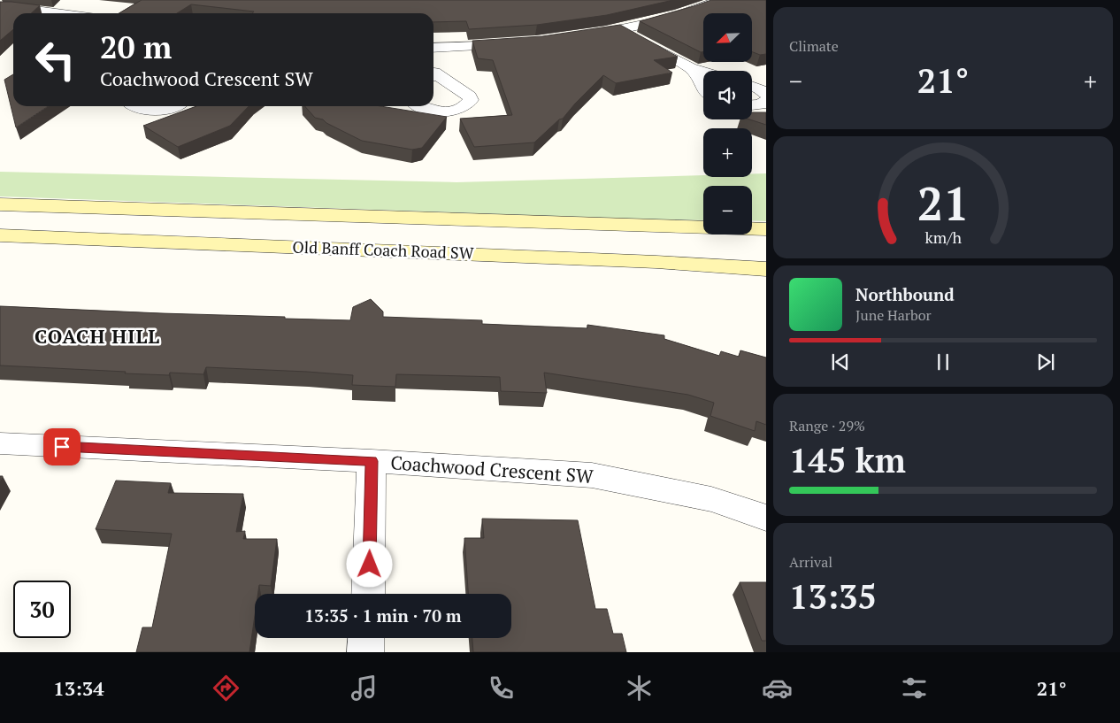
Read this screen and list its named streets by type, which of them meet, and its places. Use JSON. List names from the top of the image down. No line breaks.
{"streets":{"main road":["Old Banff Coach Road SW"],"street":["Coachwood Crescent SW"]},"districts":["COACH HILL"],"north":"bottom left","page":{"tile":["Climate",["Range · 29%","145 km"],["Arrival","13:35"]],"map_buttons":["+","−"],"turn":["20 m","Coachwood Crescent SW"],"heat":["−","21°","+"],"song":["Northbound","June Harbor"],"limit":"30","trip":"13:35 · 1 min · 70 m","tabs":["13:34","21°"],"gauge":["21","km/h"]}}
